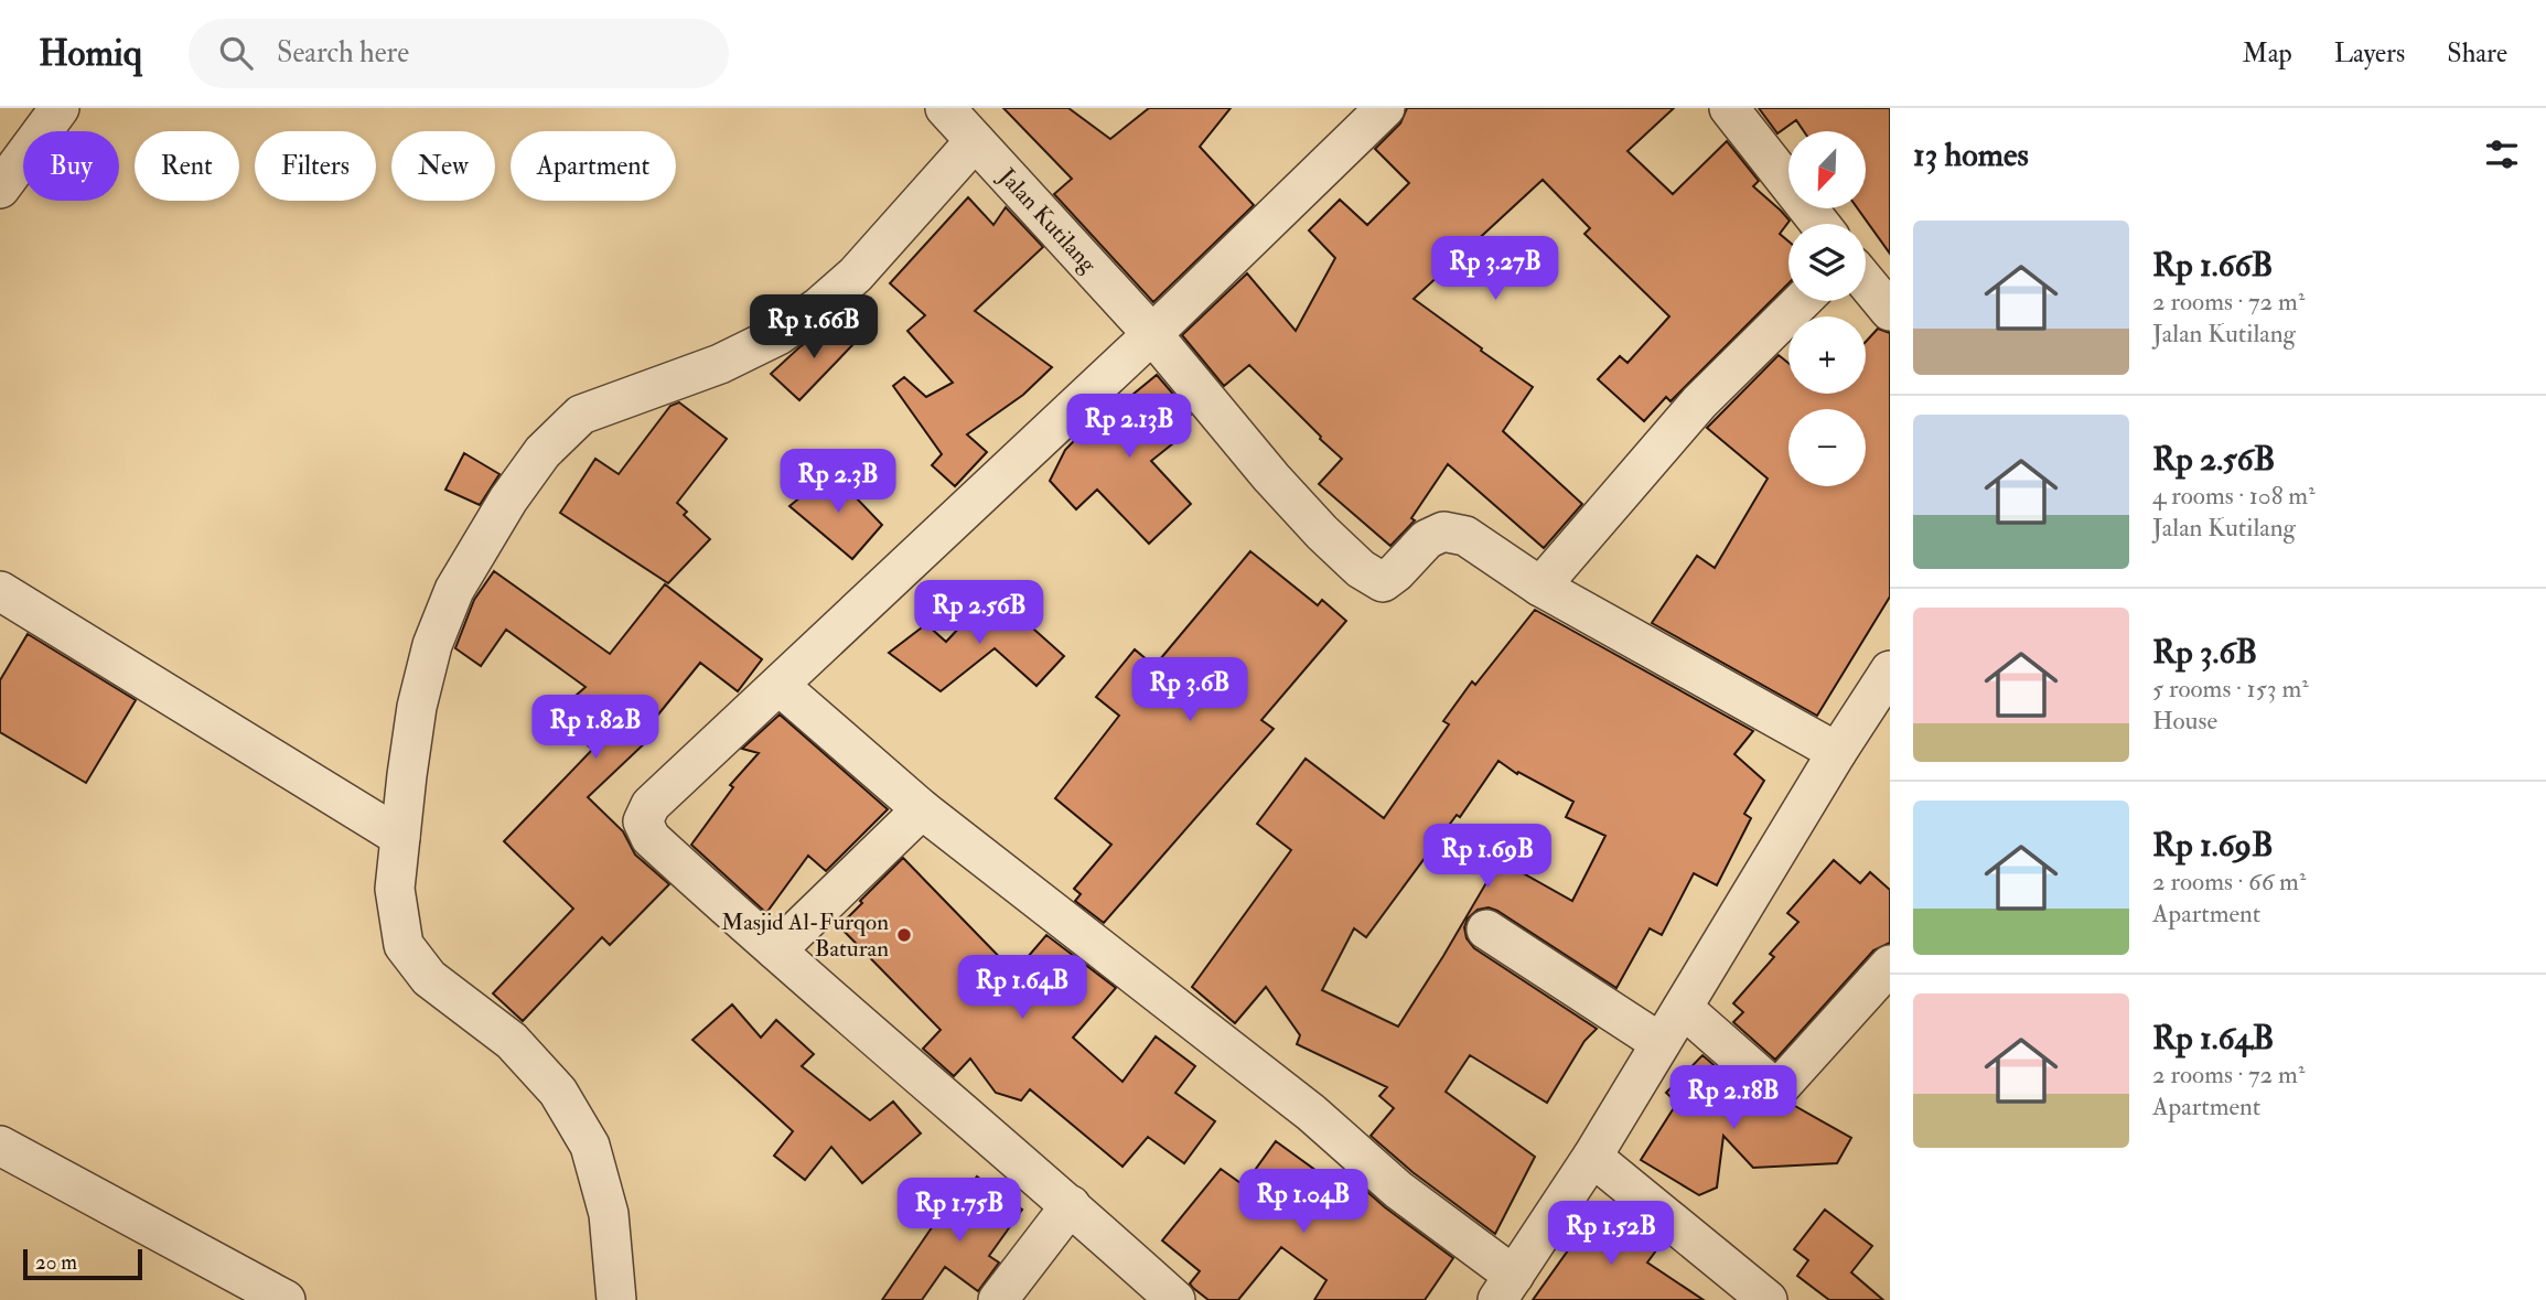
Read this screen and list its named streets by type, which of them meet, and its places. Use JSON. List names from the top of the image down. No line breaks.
{"streets":{"street":["Jalan Kutilang"]},"places":["Masjid Al-Furqon Baturan"],"scale_bar":"20 m","north":"bottom left","page":{"header":"Homiq","search":"Search here","nav":["Map","Layers","Share"],"heading":"13 homes","map_buttons":["+","−"],"chip":["Buy","Rent","Filters","New","Apartment"],"list":[{"name":"Rp 1.66B","note":"2 rooms · 72 m² · Jalan Kutilang"},{"name":"Rp 2.56B","note":"4 rooms · 108 m² · Jalan Kutilang"},{"name":"Rp 3.6B","note":"5 rooms · 153 m² · House"},{"name":"Rp 1.69B","note":"2 rooms · 66 m² · Apartment"},{"name":"Rp 1.64B","note":"2 rooms · 72 m² · Apartment"}],"price":["Rp 3.27B","Rp 1.66B","Rp 2.13B","Rp 2.3B","Rp 2.56B","Rp 3.6B","Rp 1.82B","Rp 1.69B","Rp 1.64B","Rp 2.18B","Rp 1.04B","Rp 1.75B","Rp 1.52B"],"scale":"20 m"}}
